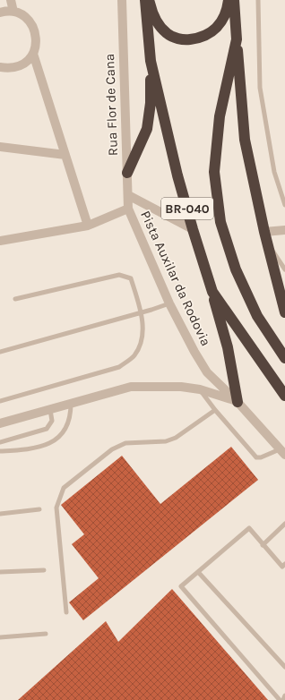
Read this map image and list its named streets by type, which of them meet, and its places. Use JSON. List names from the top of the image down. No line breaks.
{"streets":{"highway":["BR-040"],"street":["Rua Flor de Cana","Pista Auxilar da Rodovia"]},"crossings":[["Rua Flor de Cana","Pista Auxilar da Rodovia"]]}
